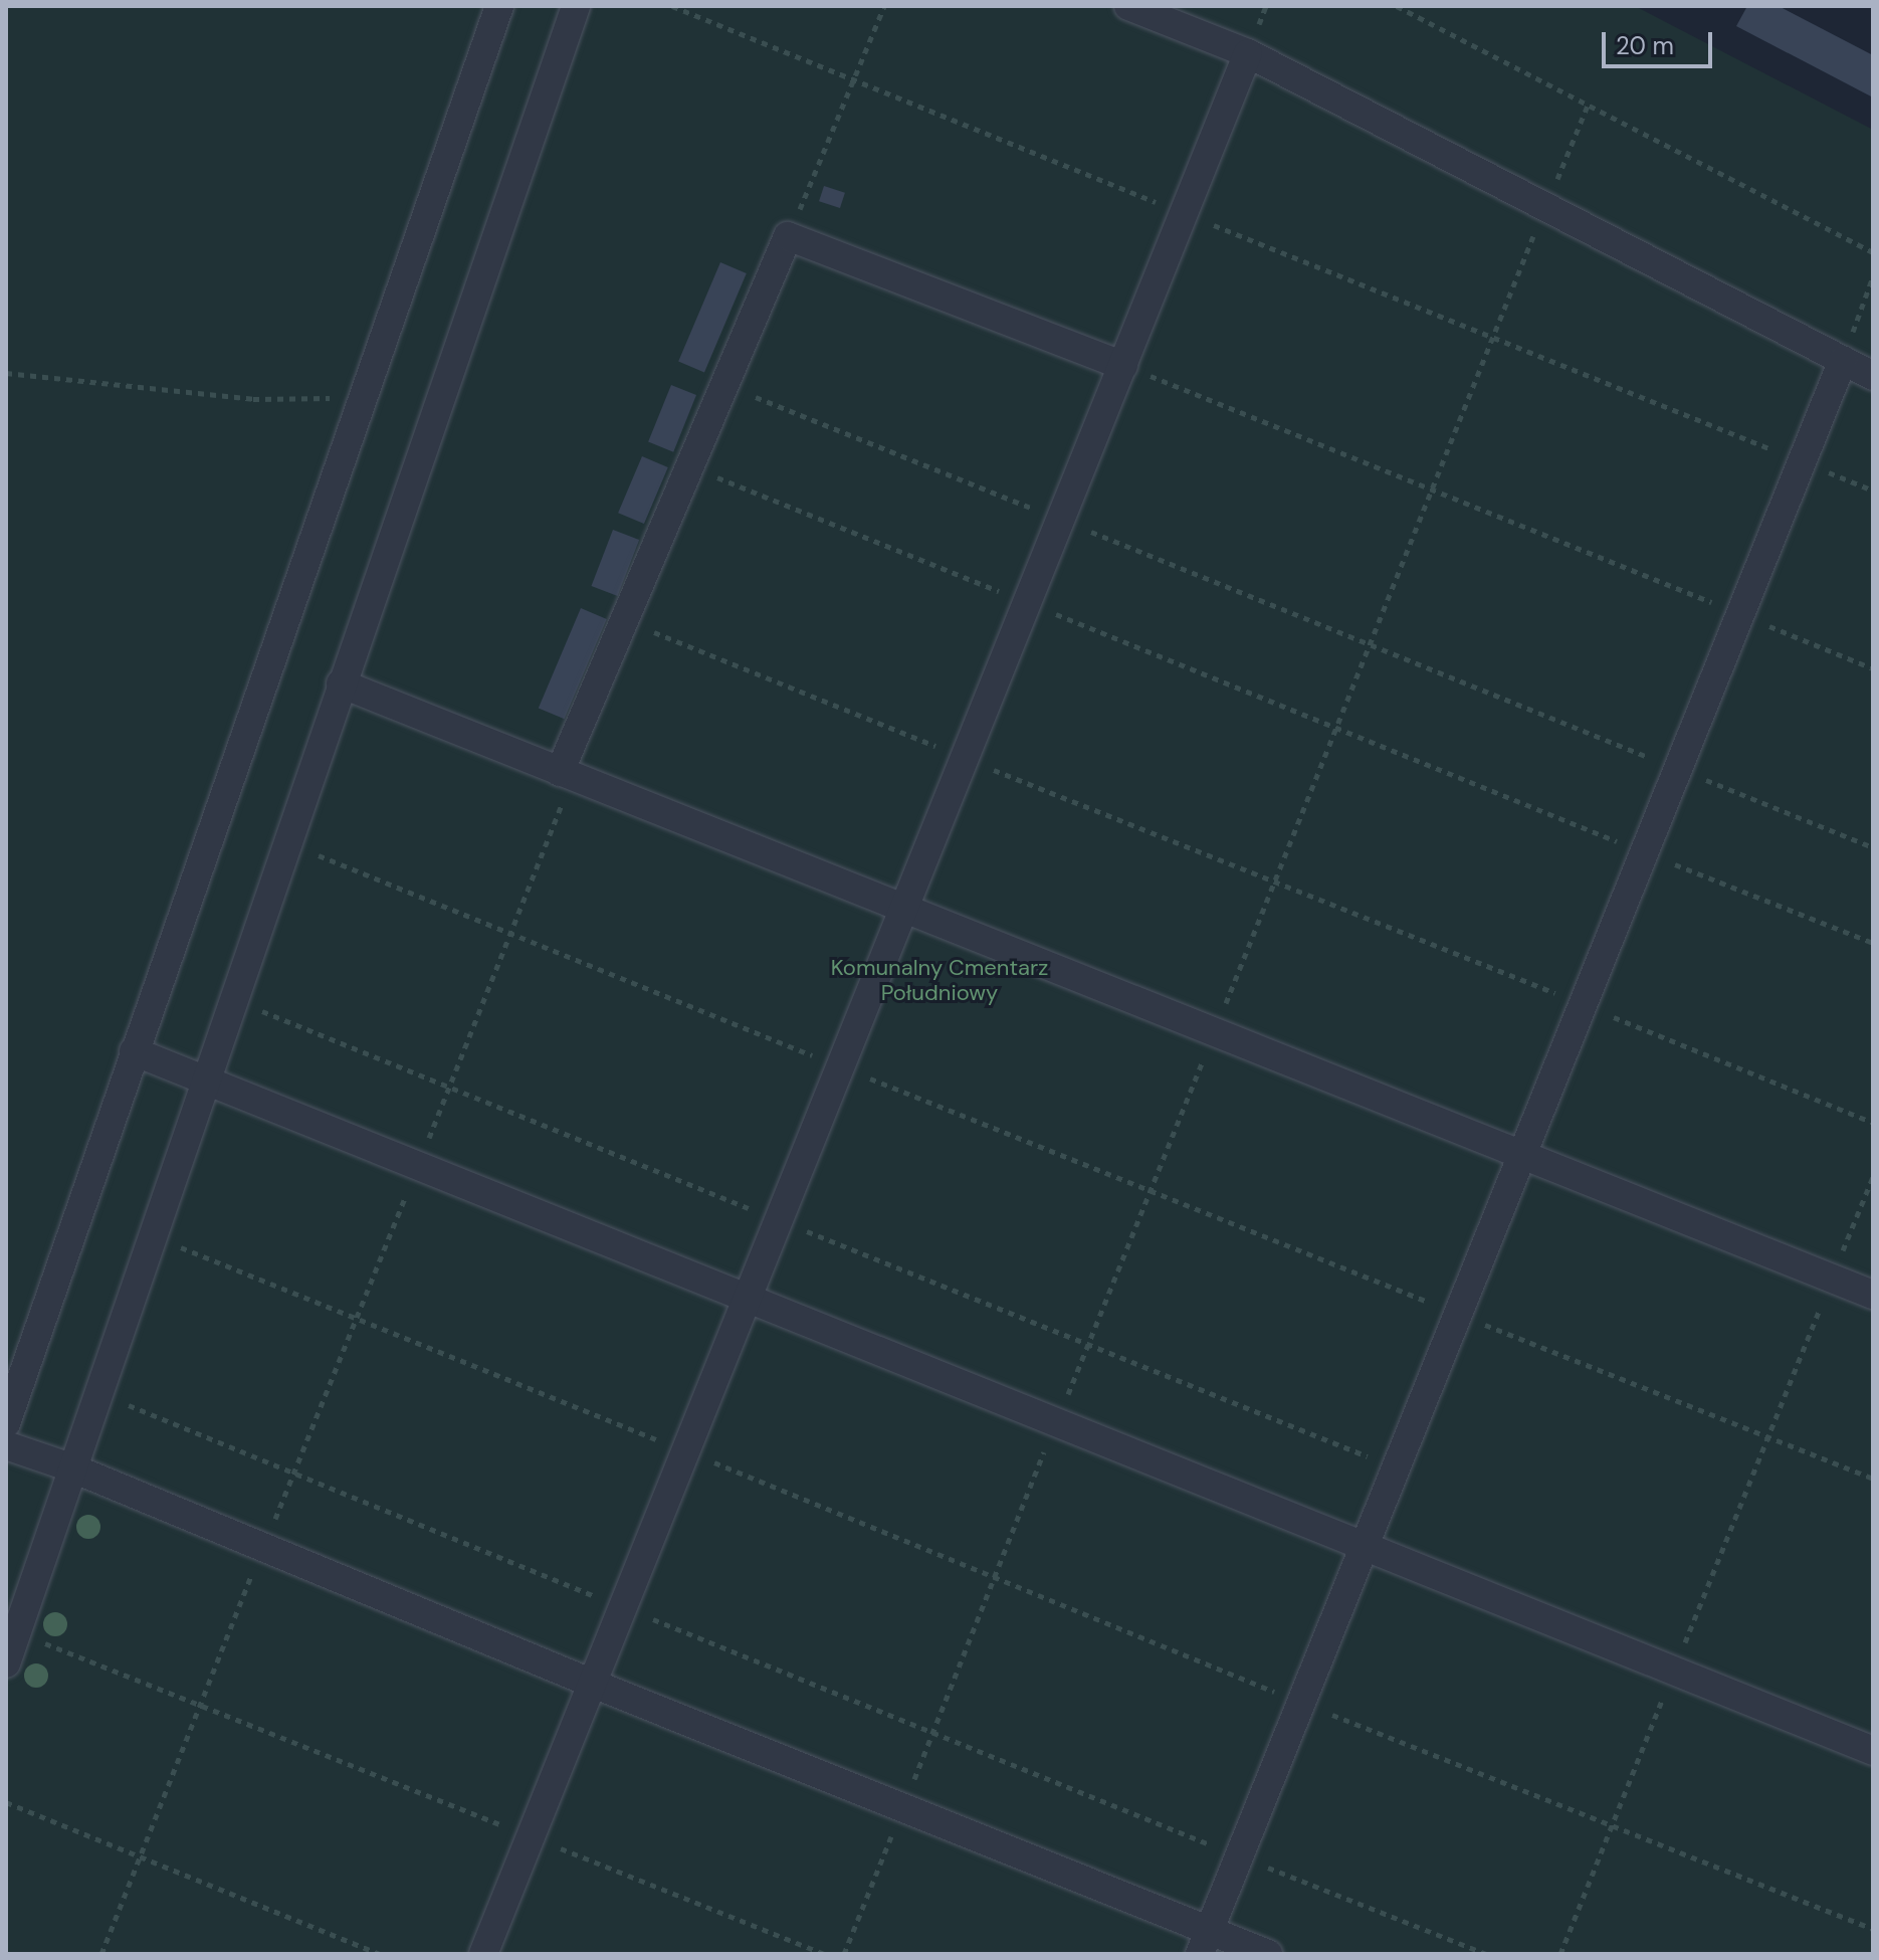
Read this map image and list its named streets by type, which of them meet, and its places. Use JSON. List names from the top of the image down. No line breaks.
{"parks":["Komunalny Cmentarz Południowy"],"scale_bar":"20 m"}
